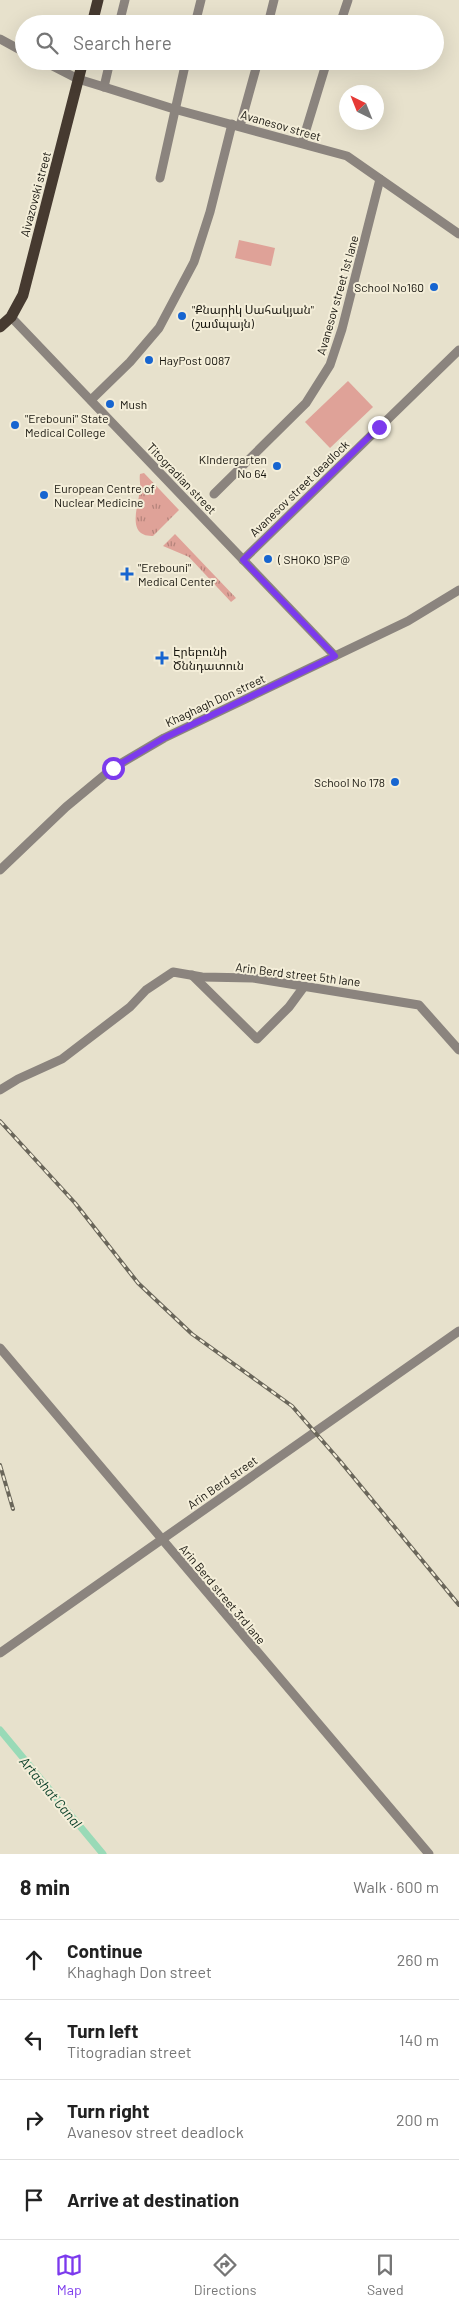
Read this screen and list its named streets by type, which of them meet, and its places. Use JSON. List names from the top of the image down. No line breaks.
{"streets":{"main road":["Aivazovski street"],"street":["Avanesov street","Avanesov street 1st lane","Titogradian street","Avanesov street deadlock","Khaghagh Don street","Arin Berd street 5th lane","Arin Berd street","Arin Berd street 3rd lane"]},"crossings":[["Avanesov street","Aivazovski street"],["Avanesov street","Avanesov street 1st lane"],["Aivazovski street","Titogradian street"],["Titogradian street","Avanesov street deadlock"],["Titogradian street","Khaghagh Don street"],["Arin Berd street","Arin Berd street 3rd lane"]],"water":["Artashat Canal"],"places":{"other":["School No160","\"Քնարիկ Սահակյան\" (շամպայն)","HayPost 0087","Mush","\"Erebouni\" State Medical College","KIndergarten No 64","European Centre of Nuclear Medicine","( SHOKO )SP@","School No 178"],"health":["\"Erebouni\" Medical Center","Էրեբունի Ծննդատուն"]},"north":"top left","page":{"search":"Search here","heading":["8 min","Walk · 600 m"],"list":[["Continue","Khaghagh Don street","260 m"],["Turn left","Titogradian street","140 m"],["Turn right","Avanesov street deadlock","200 m"],"Arrive at destination"],"nav":["Map","Directions","Saved"]}}
